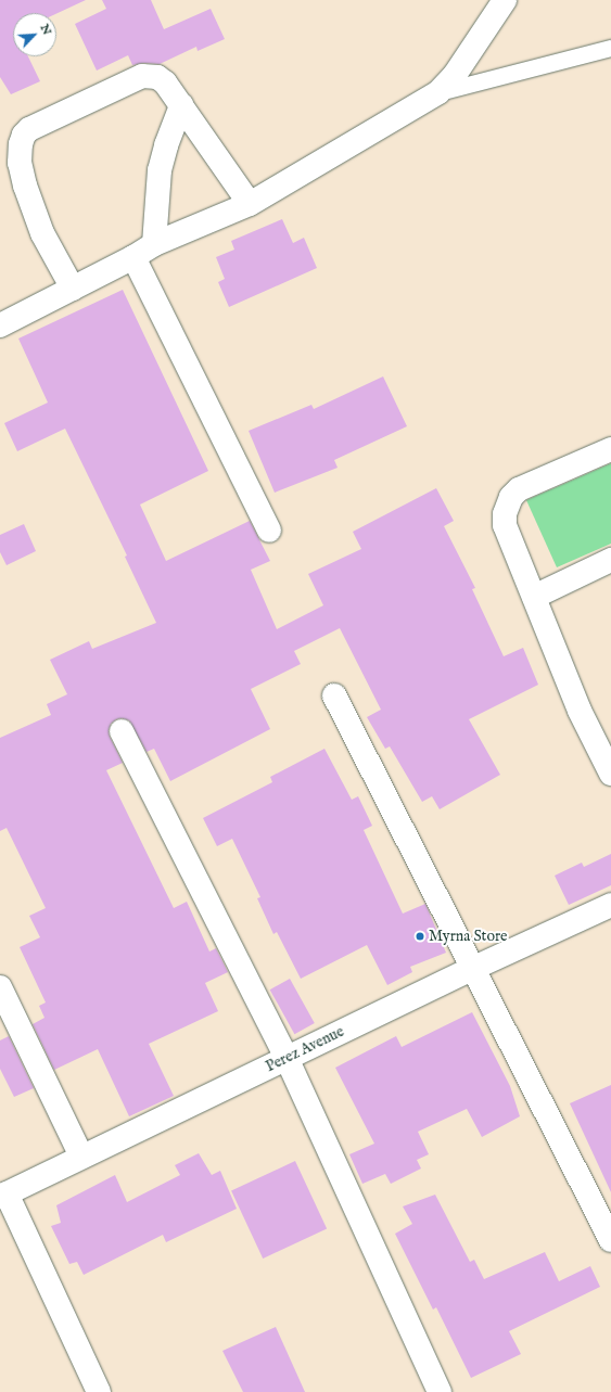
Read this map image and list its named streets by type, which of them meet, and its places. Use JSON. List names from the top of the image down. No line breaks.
{"streets":{"street":["Perez Avenue"]},"places":["Myrna Store"],"north":"top right"}
